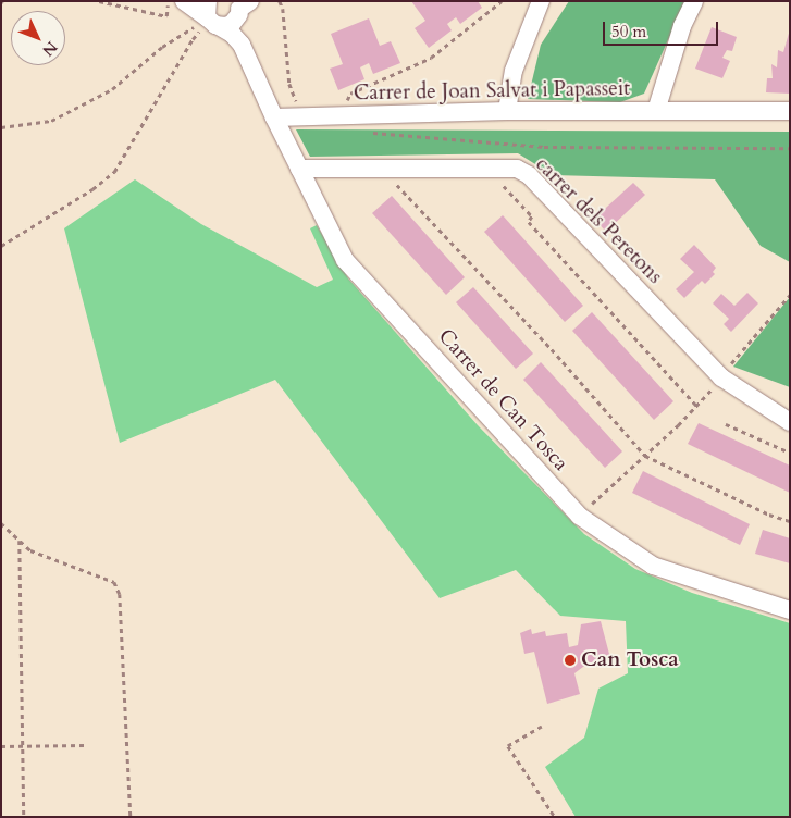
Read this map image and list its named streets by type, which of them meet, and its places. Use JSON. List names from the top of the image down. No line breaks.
{"streets":{"street":["Carrer de Joan Salvat i Papasseit","carrer dels Peretons","Carrer de Can Tosca"]},"crossings":[["Carrer de Joan Salvat i Papasseit","Carrer de Can Tosca"],["carrer dels Peretons","Carrer de Can Tosca"]],"places":["Can Tosca"],"scale_bar":"50 m","north":"bottom right"}
